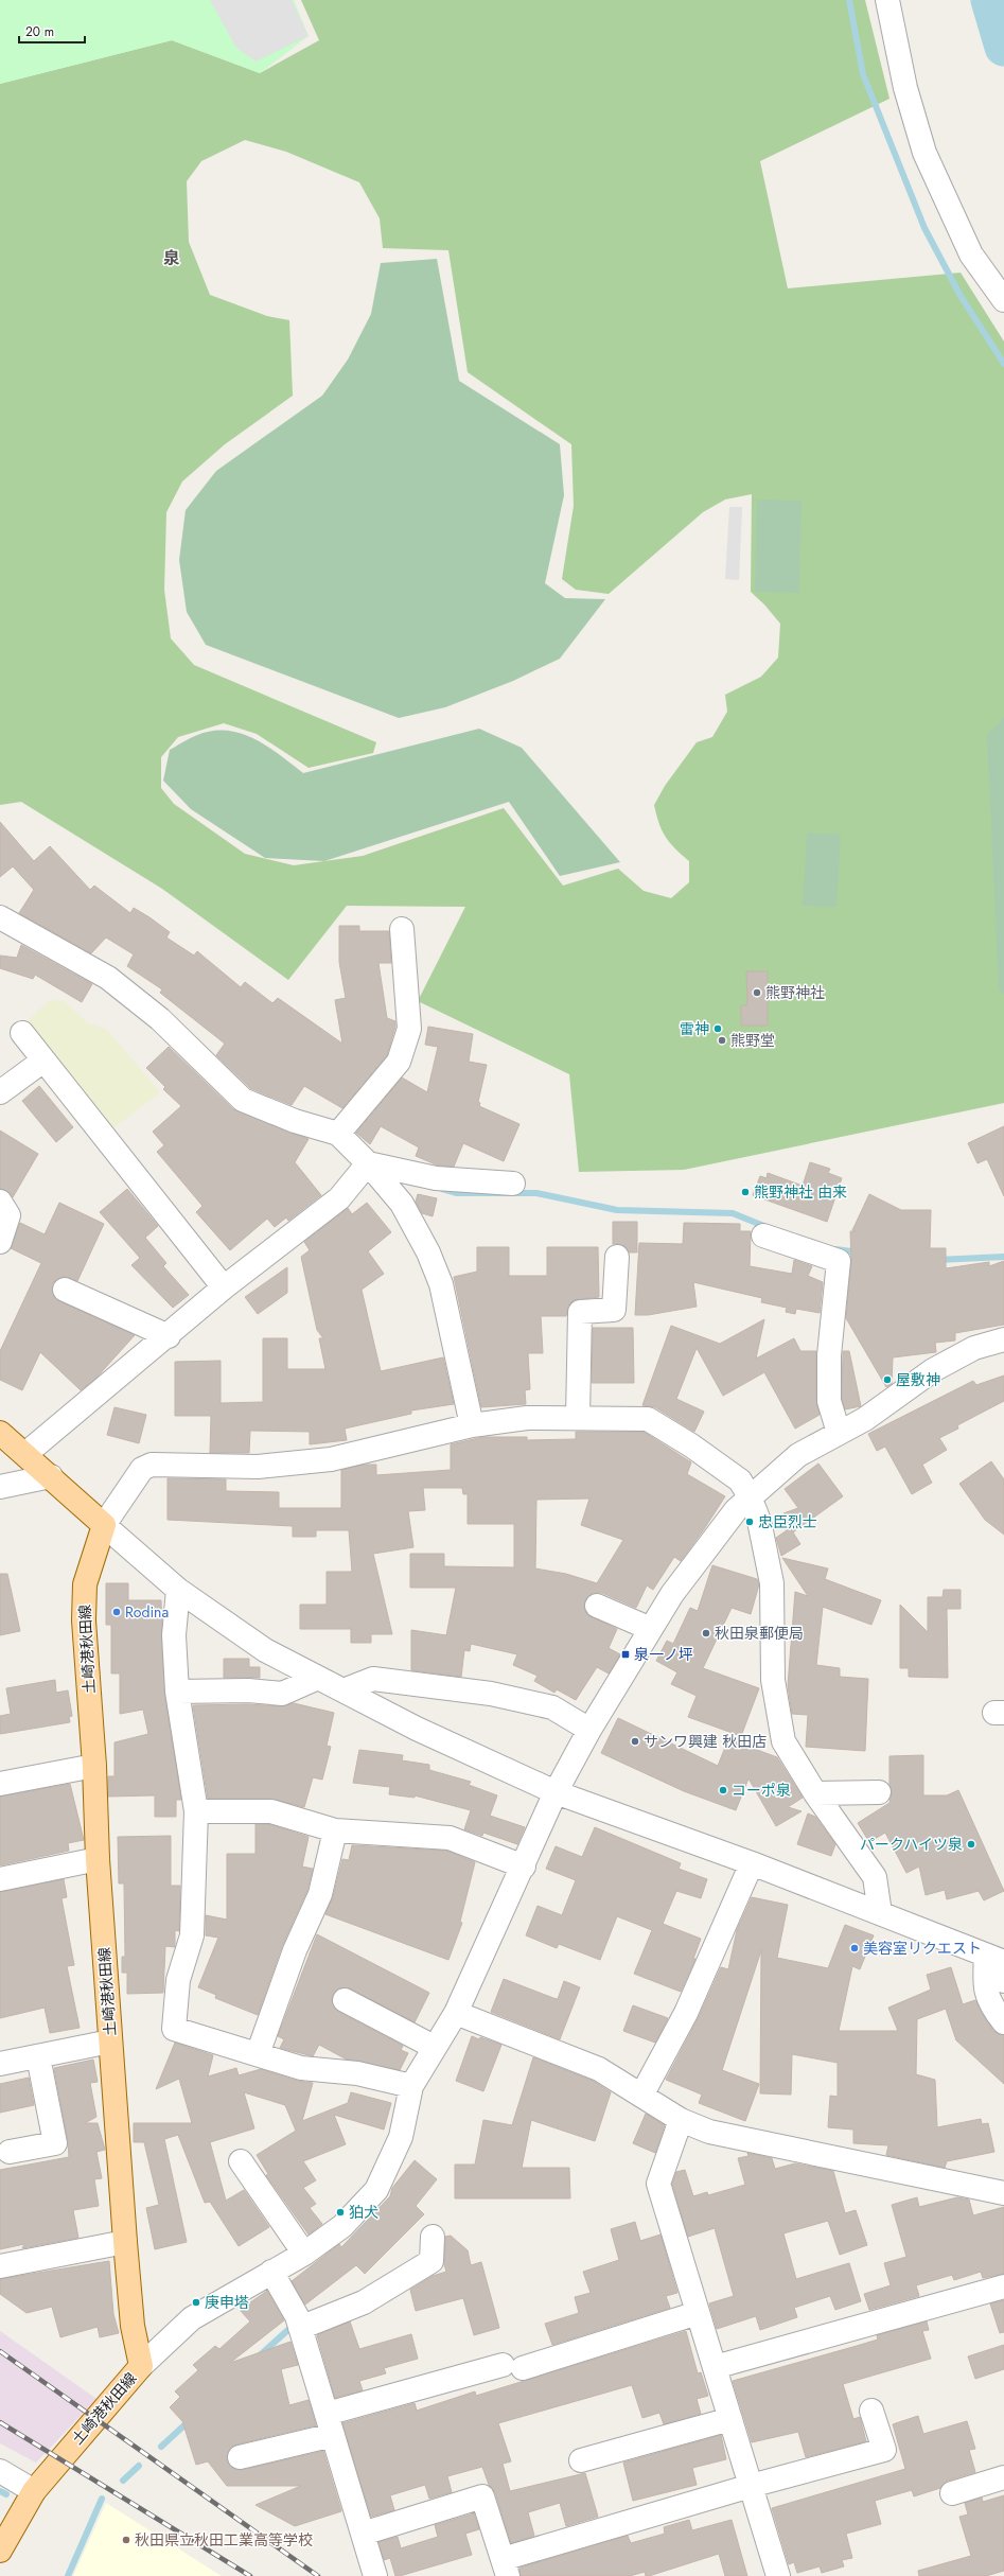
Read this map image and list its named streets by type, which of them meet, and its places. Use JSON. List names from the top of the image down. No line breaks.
{"streets":{"main road":["土崎港秋田線"]},"districts":["泉"],"places":{"other":["熊野神社","雷神","熊野堂","熊野神社 由来","屋敷神","忠臣烈士","Rodina","秋田泉郵便局","サンワ興建 秋田店","コーポ泉","パークハイツ泉","美容室リクエスト","狛犬","庚申塔","秋田県立秋田工業高等学校"],"transit":["泉一ノ坪"]},"scale_bar":"20 m"}
